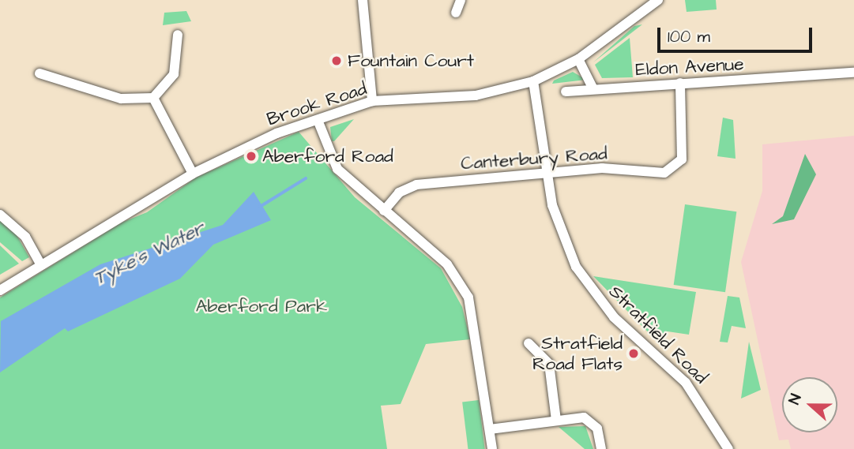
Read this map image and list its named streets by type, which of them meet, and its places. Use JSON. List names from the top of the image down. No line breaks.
{"streets":{"street":["Eldon Avenue","Brook Road","Canterbury Road","Stratfield Road"]},"crossings":[["Eldon Avenue","Canterbury Road"],["Brook Road","Stratfield Road"],["Canterbury Road","Stratfield Road"]],"water":["Tyke's Water"],"parks":["Aberford Park"],"places":["Fountain Court","Aberford Road","Stratfield Road Flats"],"scale_bar":"100 m","north":"left"}
